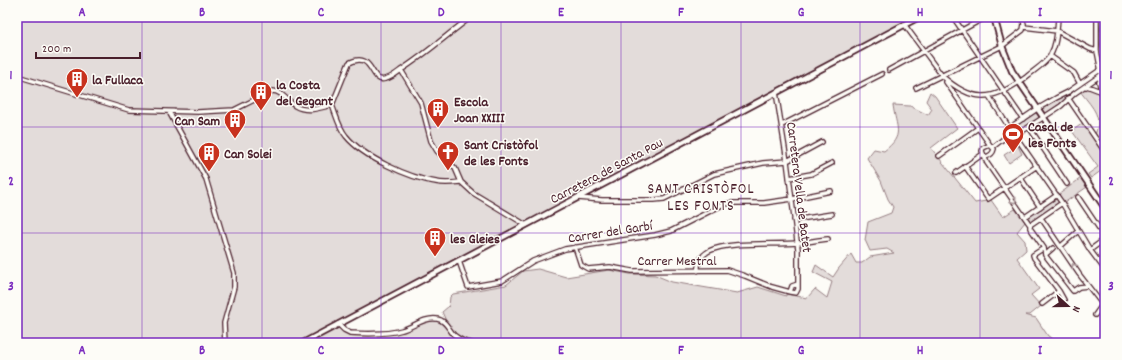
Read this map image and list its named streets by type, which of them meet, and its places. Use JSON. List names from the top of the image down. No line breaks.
{"streets":{"main road":["Carretera de Santa Pau"],"street":["Carretera Vella de Batet","Carrer del Garbí","Carrer Mestral"]},"crossings":[["Carretera de Santa Pau","Carretera Vella de Batet"],["Carretera de Santa Pau","Carrer del Garbí"],["Carretera Vella de Batet","Carrer del Garbí"],["Carrer del Garbí","Carrer Mestral"]],"districts":["SANT CRISTÒFOL LES FONTS"],"places":{"building":["la Fullaca","la Costa del Gegant","Escola Joan XXIII","Can Sam","Can Solei","les Gleies"],"sports":["Casal de les Fonts"],"church":["Sant Cristòfol de les Fonts"]},"scale_bar":"200 m","north":"right","grid":{"columns":["A","B","C","D","E","F","G","H","I"],"rows":["1","2","3"]}}
